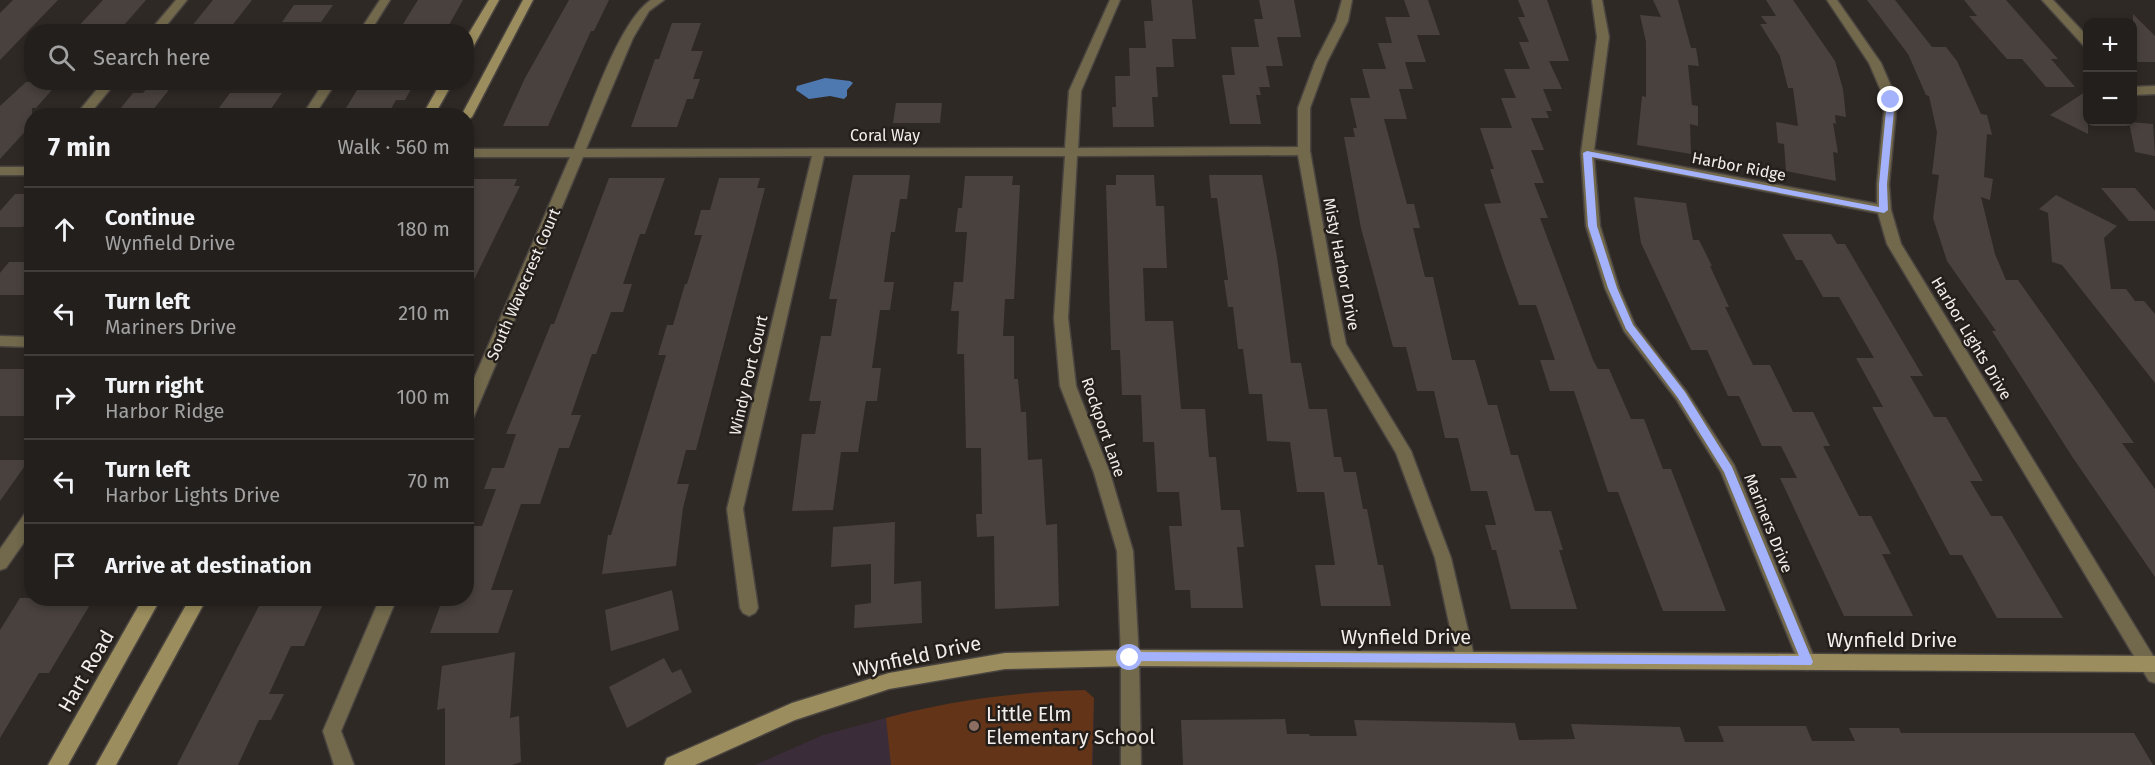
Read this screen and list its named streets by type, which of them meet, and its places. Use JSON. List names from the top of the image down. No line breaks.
{"streets":{"street":["Coral Way","Harbor Ridge","Misty Harbor Drive","South Wavecrest Court","Harbor Lights Drive","Windy Port Court","Rockport Lane","Mariners Drive","Wynfield Drive","Hart Road"]},"crossings":[["Coral Way","Misty Harbor Drive"],["Coral Way","South Wavecrest Court"],["Coral Way","Windy Port Court"],["Coral Way","Rockport Lane"],["Harbor Ridge","Harbor Lights Drive"],["Harbor Ridge","Mariners Drive"],["Misty Harbor Drive","Wynfield Drive"],["Harbor Lights Drive","Wynfield Drive"],["Rockport Lane","Wynfield Drive"],["Mariners Drive","Wynfield Drive"]],"places":["Little Elm Elementary School"],"page":{"map_buttons":["+","−"],"search":"Search here","heading":["7 min","Walk · 560 m"],"list":[["Continue","Wynfield Drive","180 m"],["Turn left","Mariners Drive","210 m"],["Turn right","Harbor Ridge","100 m"],["Turn left","Harbor Lights Drive","70 m"],"Arrive at destination"]}}
